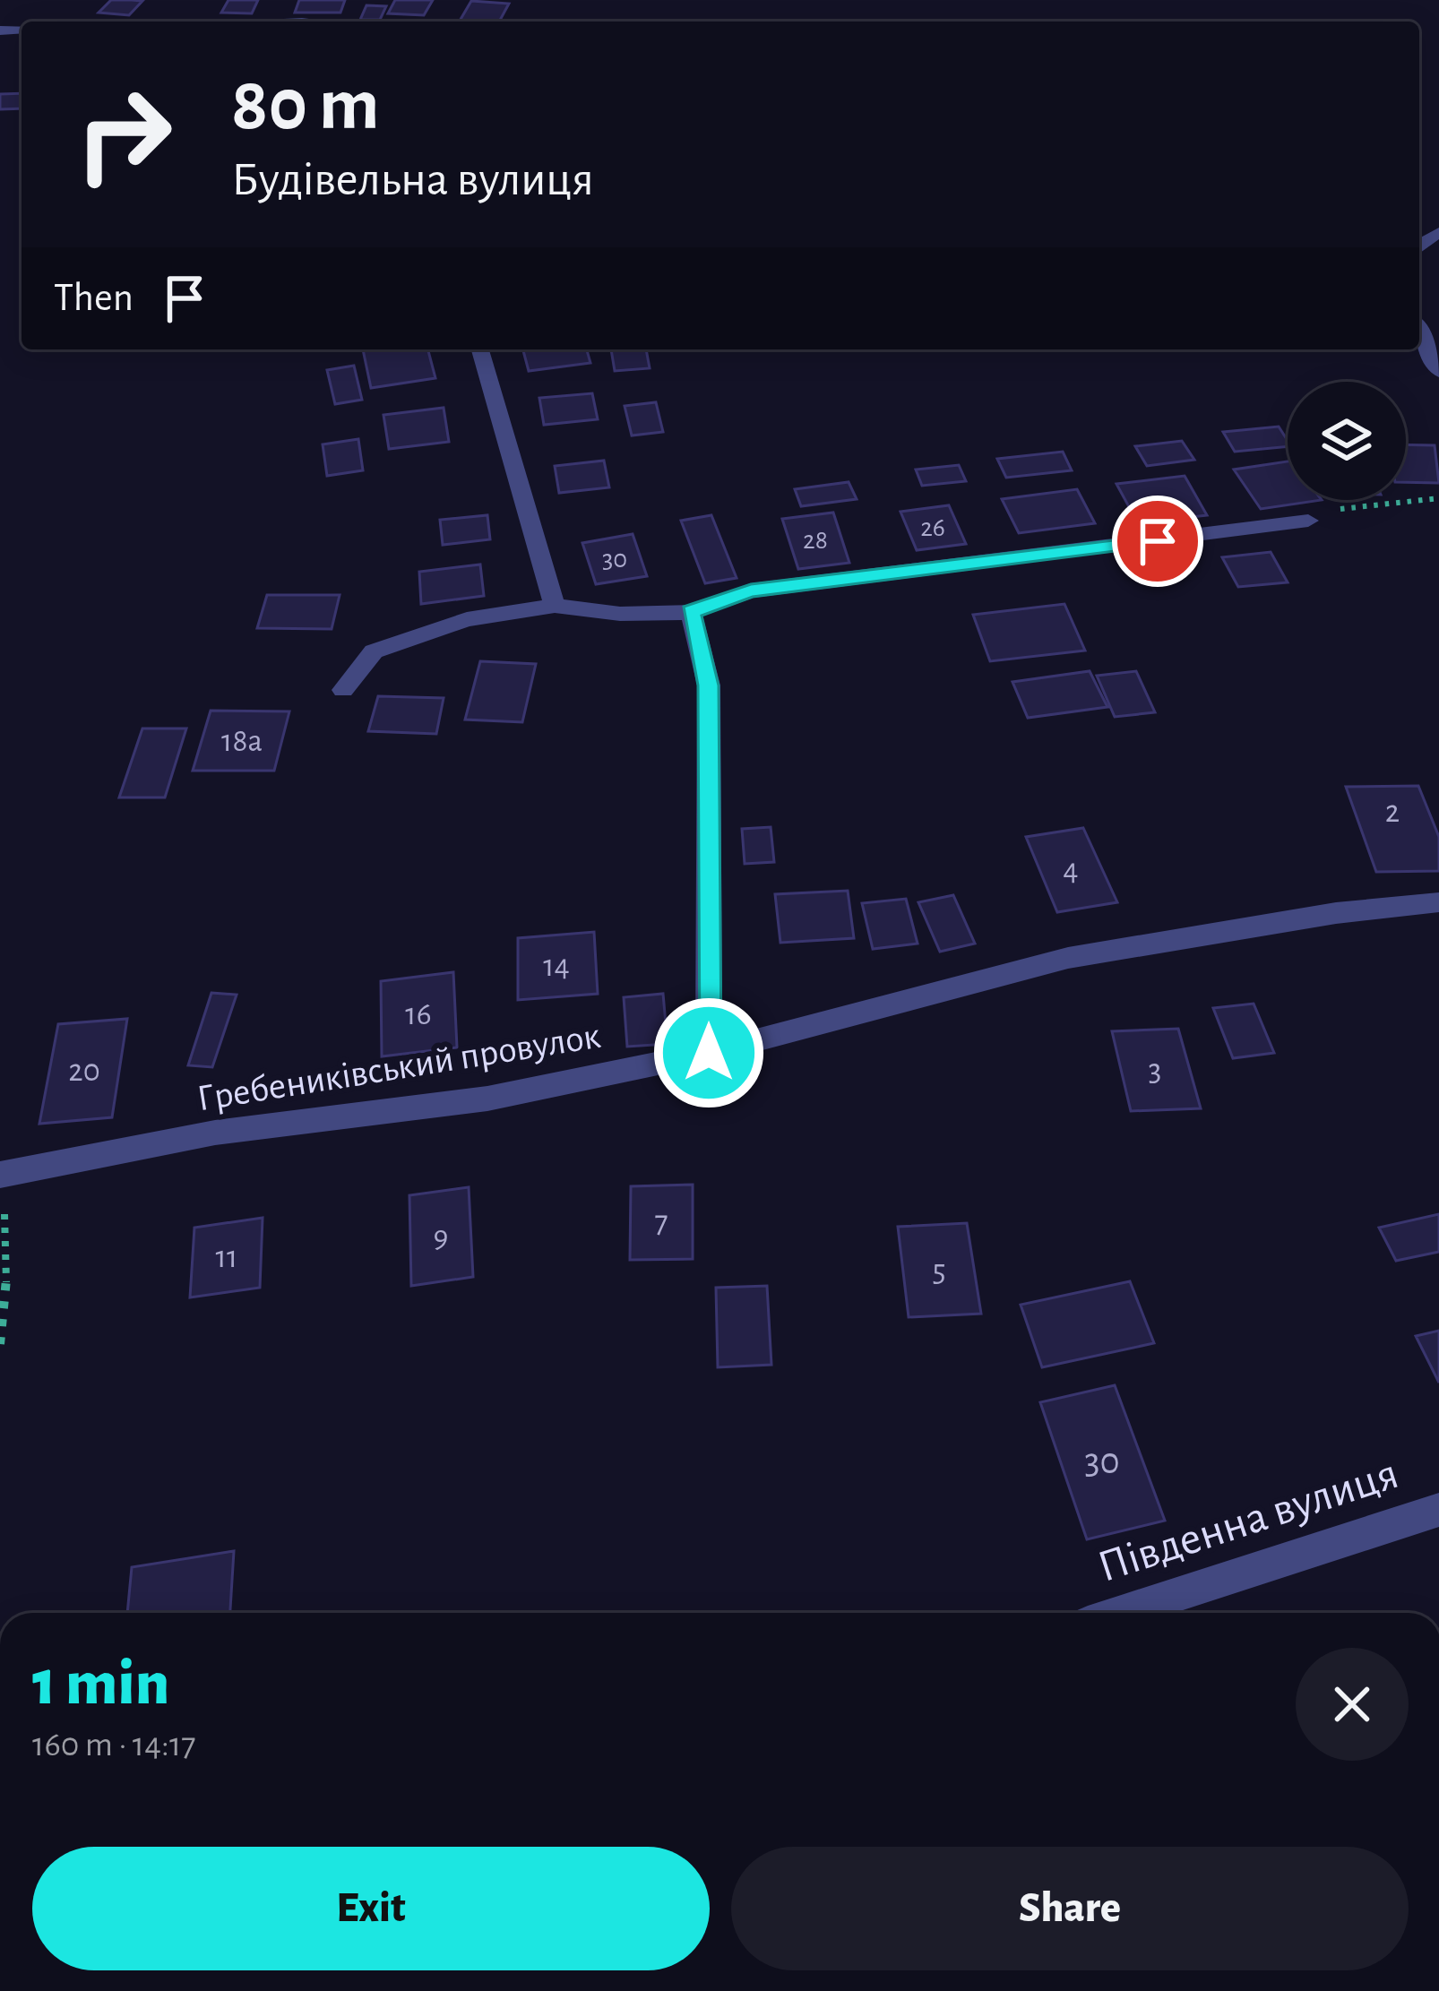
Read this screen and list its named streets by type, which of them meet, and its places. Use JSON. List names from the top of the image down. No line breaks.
{"streets":{"street":["Гребениківський провулок","Південна вулиця"]},"house_numbers":["26","28","30","18а","2","4","14","16","3","20","7","9","11","5","30"],"page":{"turn":["80 m","Будівельна вулиця"],"then":"Then","heading":["1 min","160 m · 14:17"],"buttons":["Exit","Share"]}}
